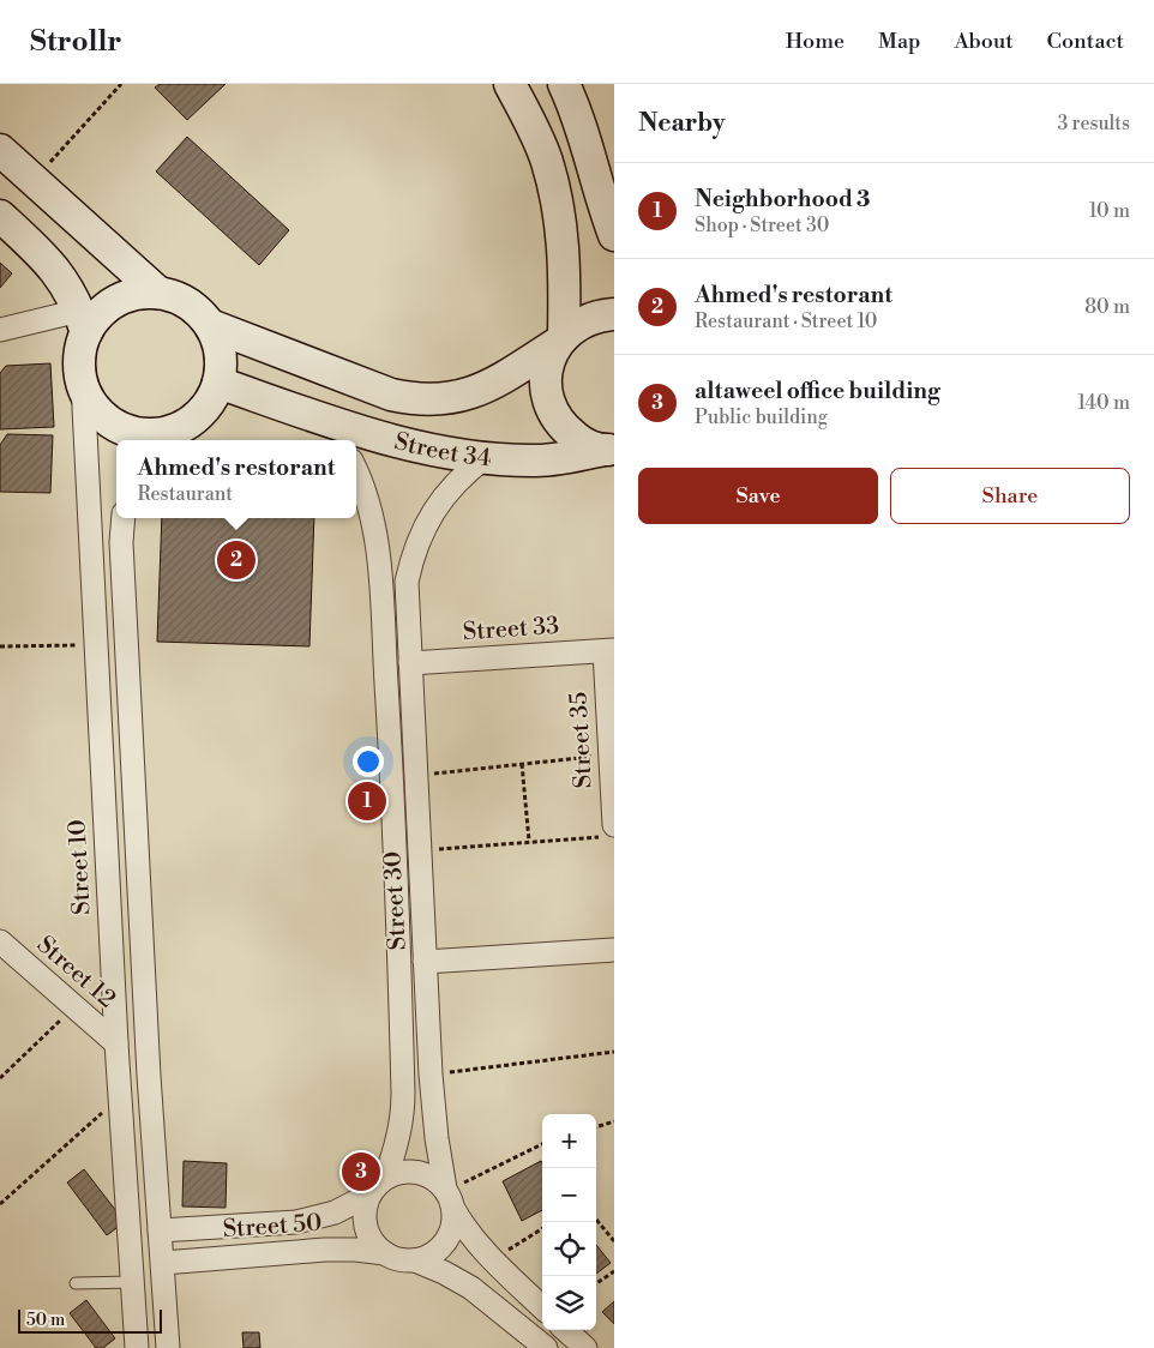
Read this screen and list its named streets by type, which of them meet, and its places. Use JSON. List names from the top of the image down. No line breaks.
{"streets":{"street":["Street 34","Street 33","Street 35","Street 10","Street 30","Street 12","Street 50"]},"crossings":[["Street 34","Street 10"],["Street 34","Street 30"],["Street 33","Street 35"],["Street 33","Street 30"],["Street 10","Street 12"],["Street 30","Street 50"]],"scale_bar":"50 m","page":{"header":"Strollr","nav":["Home","Map","About","Contact"],"heading":["Nearby","3 results"],"list":[{"mark":"1","name":"Neighborhood 3","note":"Shop · Street 30","value":"10 m"},{"mark":"2","name":"Ahmed's restorant","note":"Restaurant · Street 10","value":"80 m"},{"mark":"3","name":"altaweel office building","note":"Public building","value":"140 m"}],"popup":["Ahmed's restorant","Restaurant"],"buttons":["Save","Share"],"pins":["2","1","3"],"map_buttons":["+","−"],"scale":"50 m"}}
